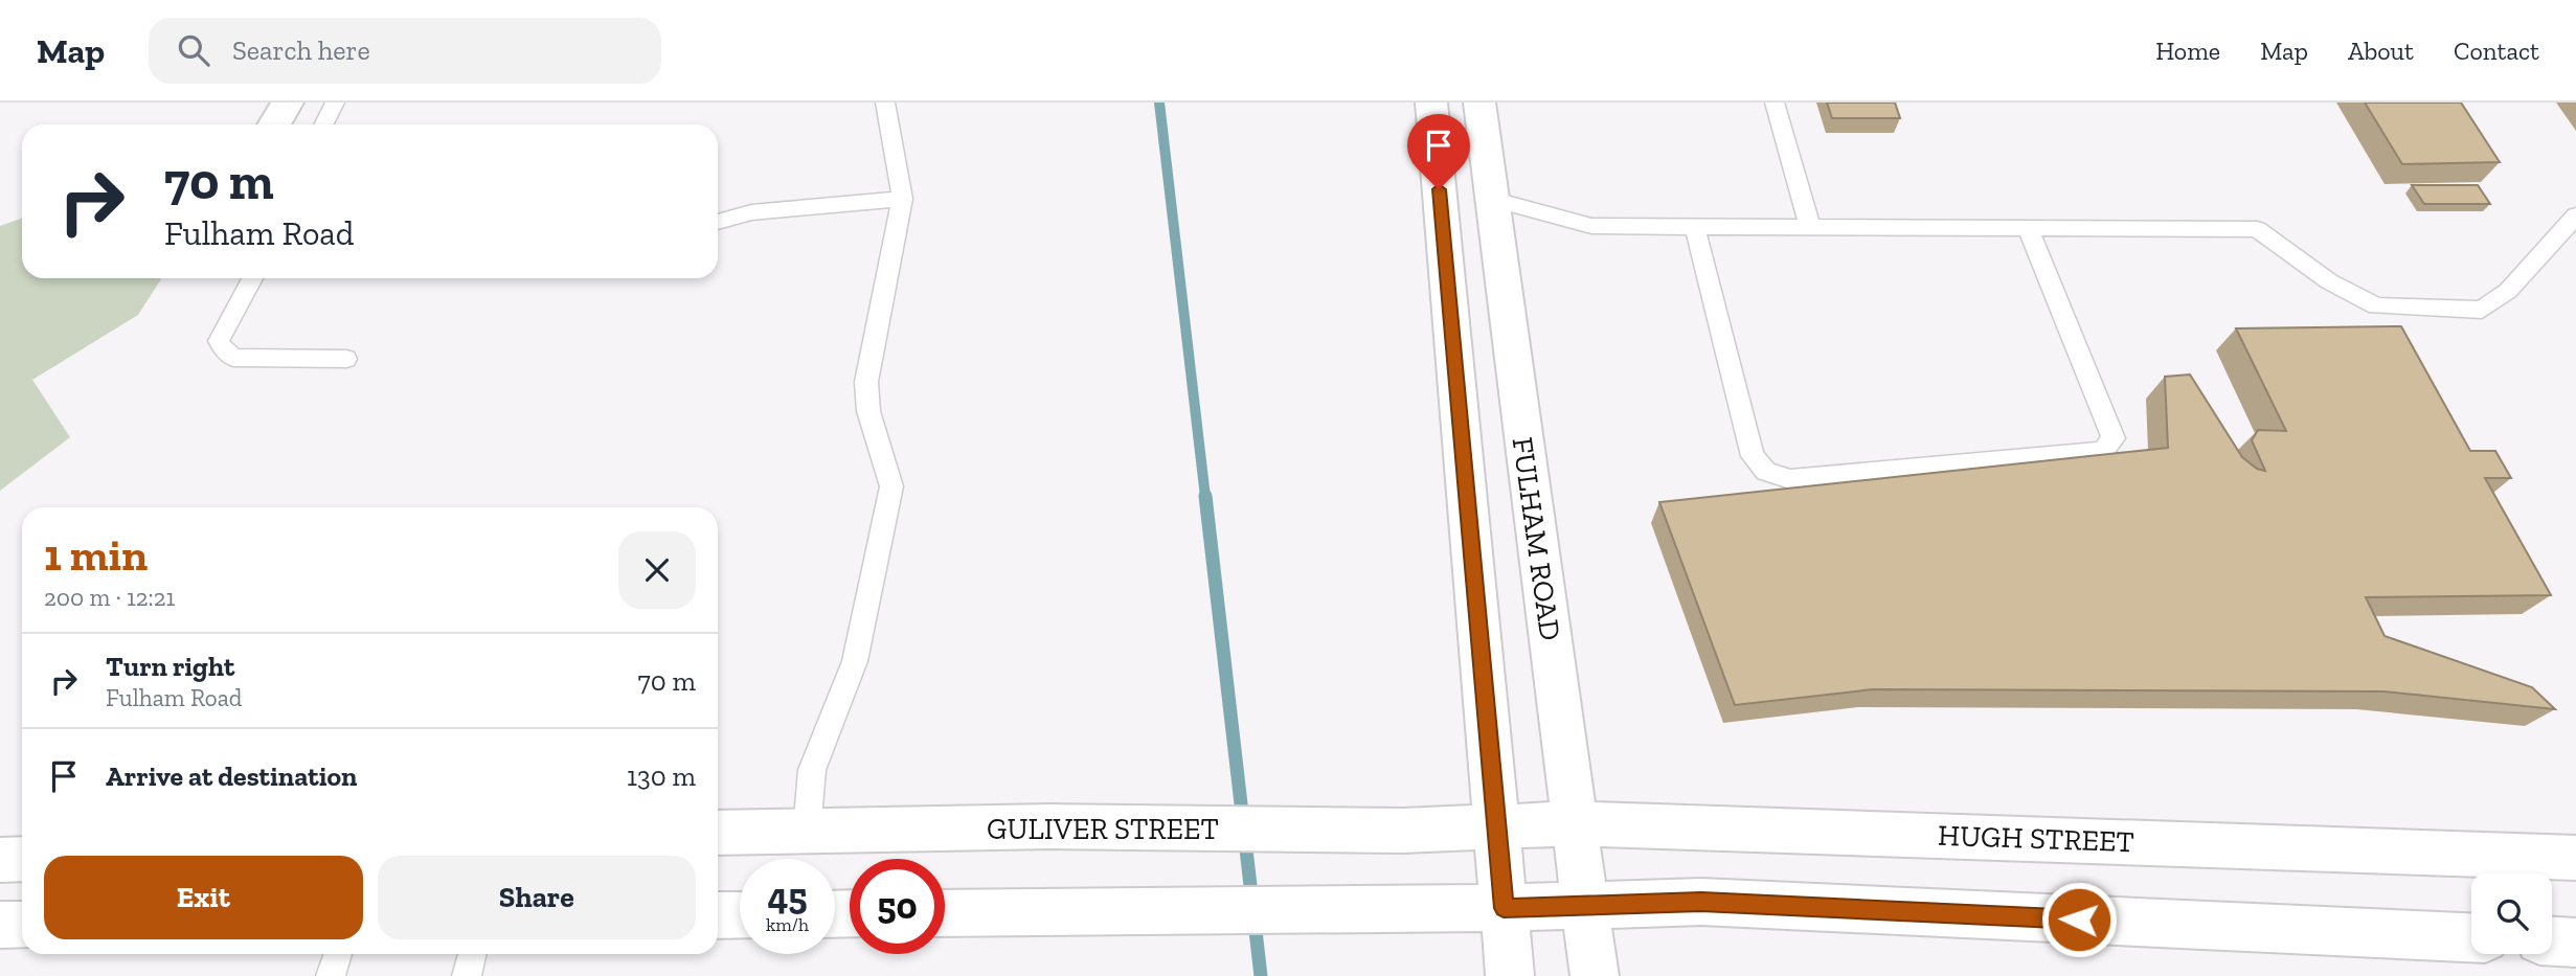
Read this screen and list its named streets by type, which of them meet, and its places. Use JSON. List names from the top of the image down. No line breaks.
{"streets":{"main road":["FULHAM ROAD","GULIVER STREET","HUGH STREET"]},"crossings":[["FULHAM ROAD","HUGH STREET"],["GULIVER STREET","HUGH STREET"]],"page":{"header":"Map","search":"Search here","nav":["Home","Map","About","Contact"],"turn":["70 m","Fulham Road"],"heading":["1 min","200 m · 12:21"],"list":[{"name":"Turn right","note":"Fulham Road","value":"70 m"},{"name":"Arrive at destination","value":"130 m"}],"buttons":["Exit","Share"],"speed":"45 km/h","limit":"50"}}
